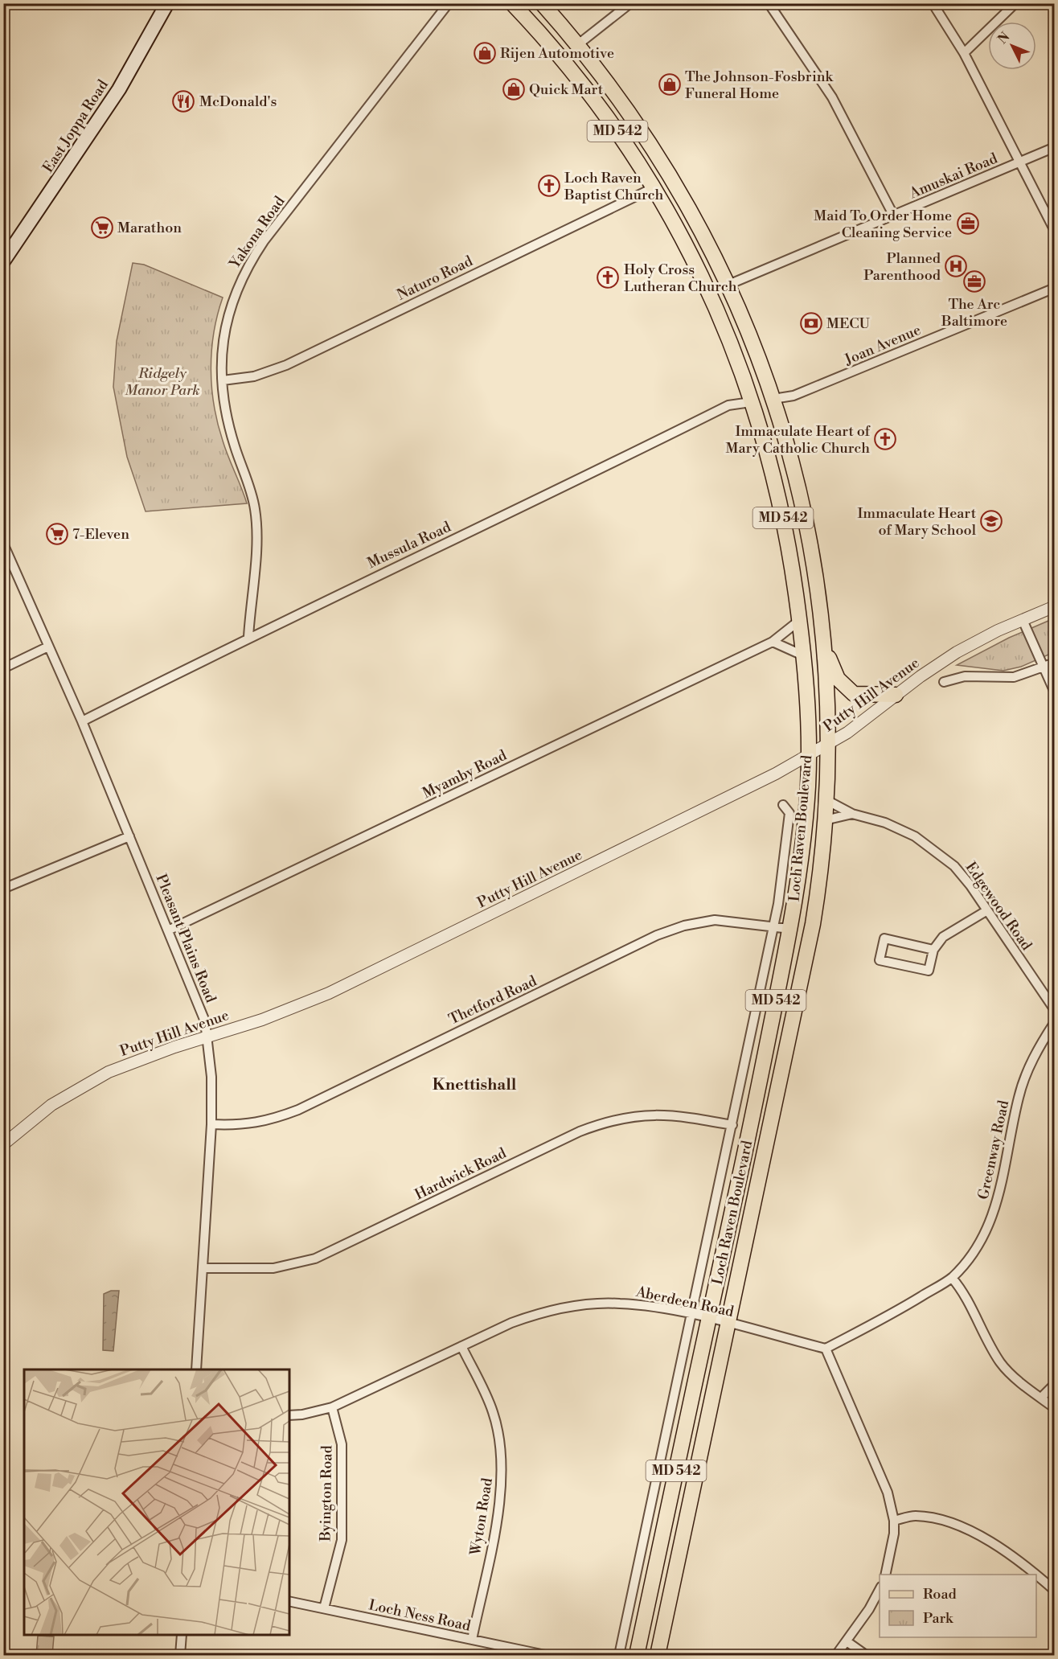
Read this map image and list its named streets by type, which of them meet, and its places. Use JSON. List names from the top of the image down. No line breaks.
{"streets":{"main road":["East Joppa Road","MD 542","Loch Raven Boulevard"],"street":["Amuskai Road","Yakona Road","Naturo Road","Joan Avenue","Mussula Road","Putty Hill Avenue","Myamby Road","Edgewood Road","Pleasant Plains Road","Thetford Road","Greenway Road","Hardwick Road","Aberdeen Road","Byington Road","Wyton Road","Loch Ness Road"]},"crossings":[["Amuskai Road","Loch Raven Boulevard"],["Yakona Road","Naturo Road"],["Yakona Road","Mussula Road"],["Naturo Road","Loch Raven Boulevard"],["Joan Avenue","Loch Raven Boulevard"],["Mussula Road","Loch Raven Boulevard"],["Mussula Road","Pleasant Plains Road"],["Putty Hill Avenue","Loch Raven Boulevard"],["Putty Hill Avenue","Pleasant Plains Road"],["Myamby Road","Loch Raven Boulevard"],["Myamby Road","Pleasant Plains Road"],["Loch Raven Boulevard","Edgewood Road"],["Loch Raven Boulevard","Thetford Road"],["Loch Raven Boulevard","Hardwick Road"],["Loch Raven Boulevard","Aberdeen Road"],["Pleasant Plains Road","Thetford Road"],["Pleasant Plains Road","Hardwick Road"],["Greenway Road","Aberdeen Road"],["Aberdeen Road","Byington Road"],["Aberdeen Road","Wyton Road"],["Byington Road","Loch Ness Road"],["Wyton Road","Loch Ness Road"]],"districts":["Knettishall"],"parks":["Ridgely Manor Park"],"places":{"shop":["Rijen Automotive","The Johnson-Fosbrink Funeral Home","Quick Mart"],"restaurant":["McDonald's"],"church":["Loch Raven Baptist Church","Holy Cross Lutheran Church","Immaculate Heart of Mary Catholic Church"],"office":["Maid To Order Home Cleaning Service","The Arc Baltimore"],"supermarket":["Marathon","7-Eleven"],"hospital":["Planned Parenthood"],"bank":["MECU"],"school or university":["Immaculate Heart of Mary School"]},"legend":["Road","Park"],"north":"top left"}
